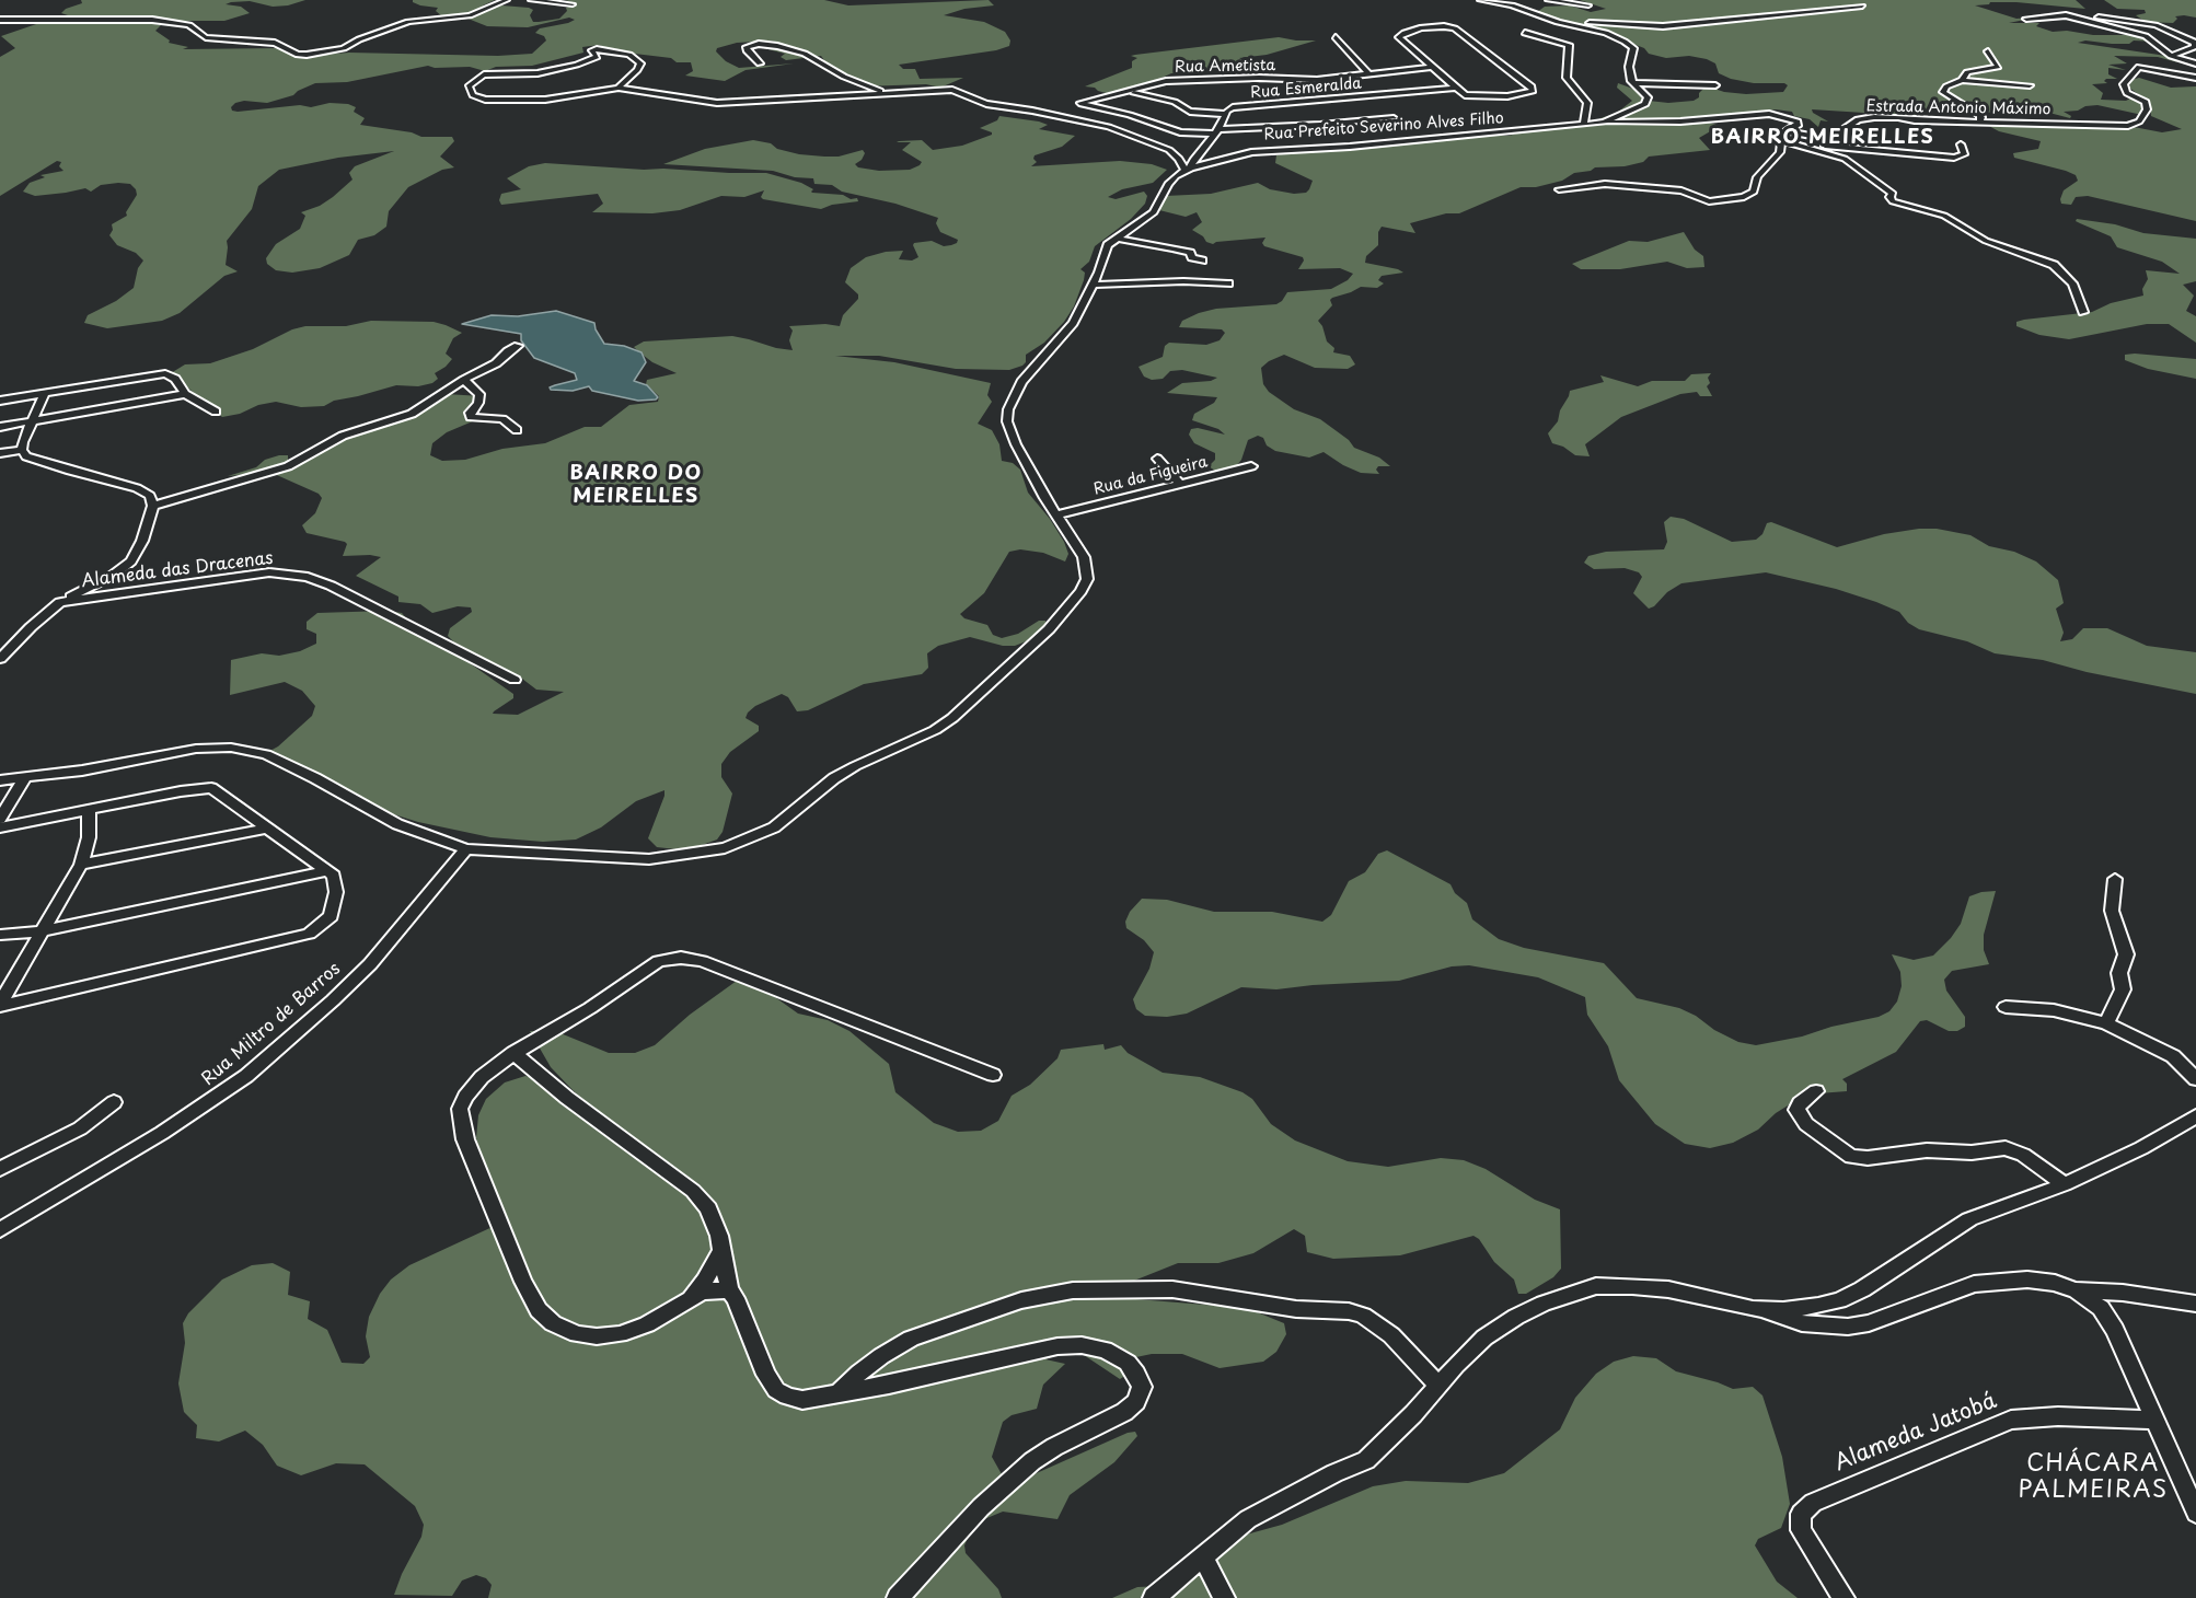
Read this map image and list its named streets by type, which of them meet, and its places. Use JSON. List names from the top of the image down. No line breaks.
{"streets":{"street":["Rua Ametista","Rua Esmeralda","Estrada Antonio Máximo","Rua Prefeito Severino Alves Filho","Rua da Figueira","Alameda das Dracenas","Rua Miltro de Barros","Alameda Jatobá"]},"crossings":[["Rua Ametista","Rua Esmeralda"]],"districts":["BAIRRO MEIRELLES","BAIRRO DO MEIRELLES","CHÁCARA PALMEIRAS"]}
